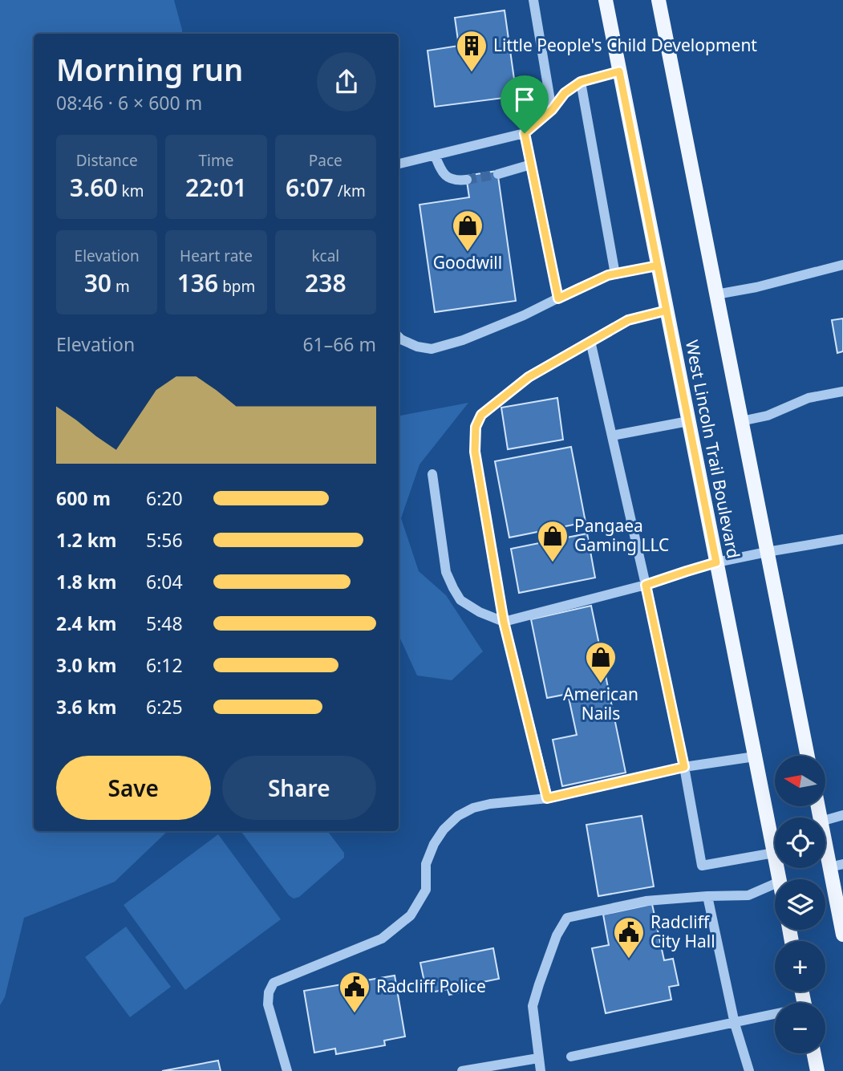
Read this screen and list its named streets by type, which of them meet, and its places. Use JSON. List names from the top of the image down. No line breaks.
{"streets":{"main road":["West Lincoln Trail Boulevard"]},"places":{"building":["Little People's Child Development"],"shop":["Goodwill","Pangaea Gaming LLC","American Nails"],"public building":["Radcliff City Hall","Radcliff Police"]},"north":"left","page":{"heading":["Morning run","08:46 · 6 × 600 m"],"stats":[["Distance","3.60 km"],["Time","22:01"],["Pace","6:07 /km"],["Elevation","30 m"],["Heart rate","136 bpm"],["kcal","238"]],"chart":["Elevation","61–66 m"],"list":[{"name":"600 m","note":"6:20"},{"name":"1.2 km","note":"5:56"},{"name":"1.8 km","note":"6:04"},{"name":"2.4 km","note":"5:48"},{"name":"3.0 km","note":"6:12"},{"name":"3.6 km","note":"6:25"}],"buttons":["Save","Share"],"map_buttons":["+","−"]}}
